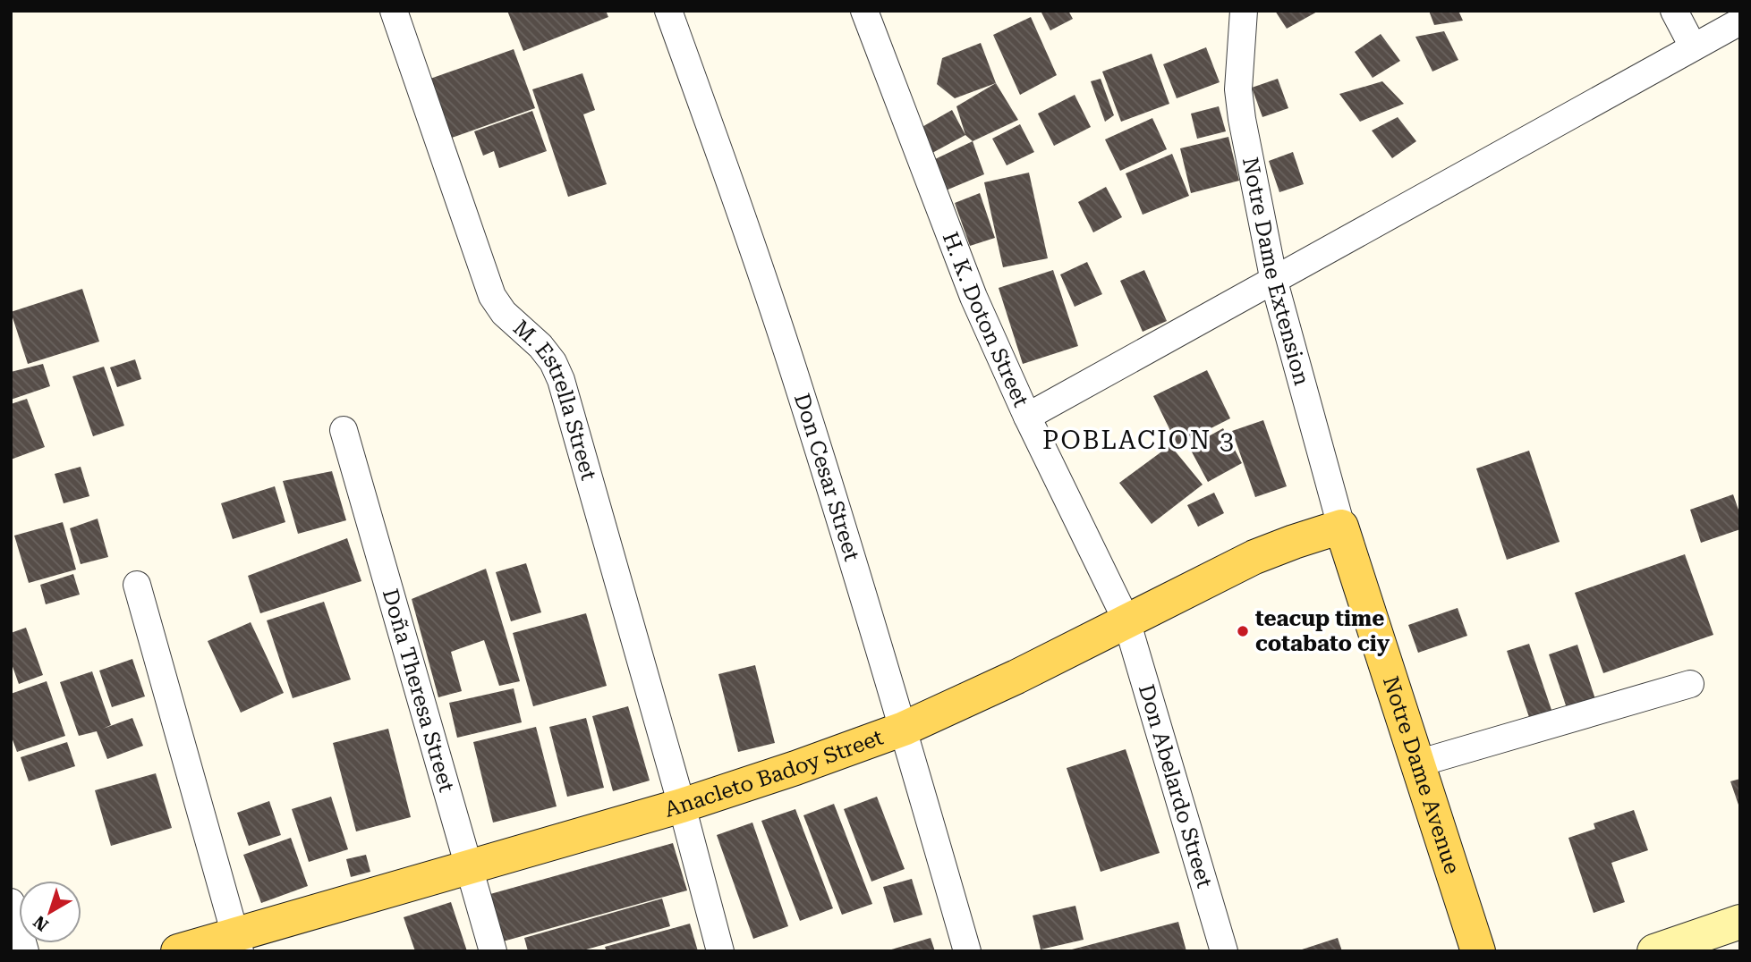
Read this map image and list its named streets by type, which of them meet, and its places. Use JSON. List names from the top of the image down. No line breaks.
{"streets":{"main road":["Anacleto Badoy Street","Notre Dame Avenue"],"street":["Notre Dame Extension","H. K. Doton Street","M. Estrella Street","Don Cesar Street","Doña Theresa Street","Don Abelardo Street"]},"crossings":[["Notre Dame Extension","Anacleto Badoy Street"],["Notre Dame Extension","Notre Dame Avenue"],["H. K. Doton Street","Anacleto Badoy Street"],["H. K. Doton Street","Don Abelardo Street"],["M. Estrella Street","Anacleto Badoy Street"],["Don Cesar Street","Anacleto Badoy Street"],["Doña Theresa Street","Anacleto Badoy Street"],["Anacleto Badoy Street","Notre Dame Avenue"],["Anacleto Badoy Street","Don Abelardo Street"]],"districts":["POBLACION 3"],"places":["teacup time cotabato ciy"],"north":"bottom left"}
